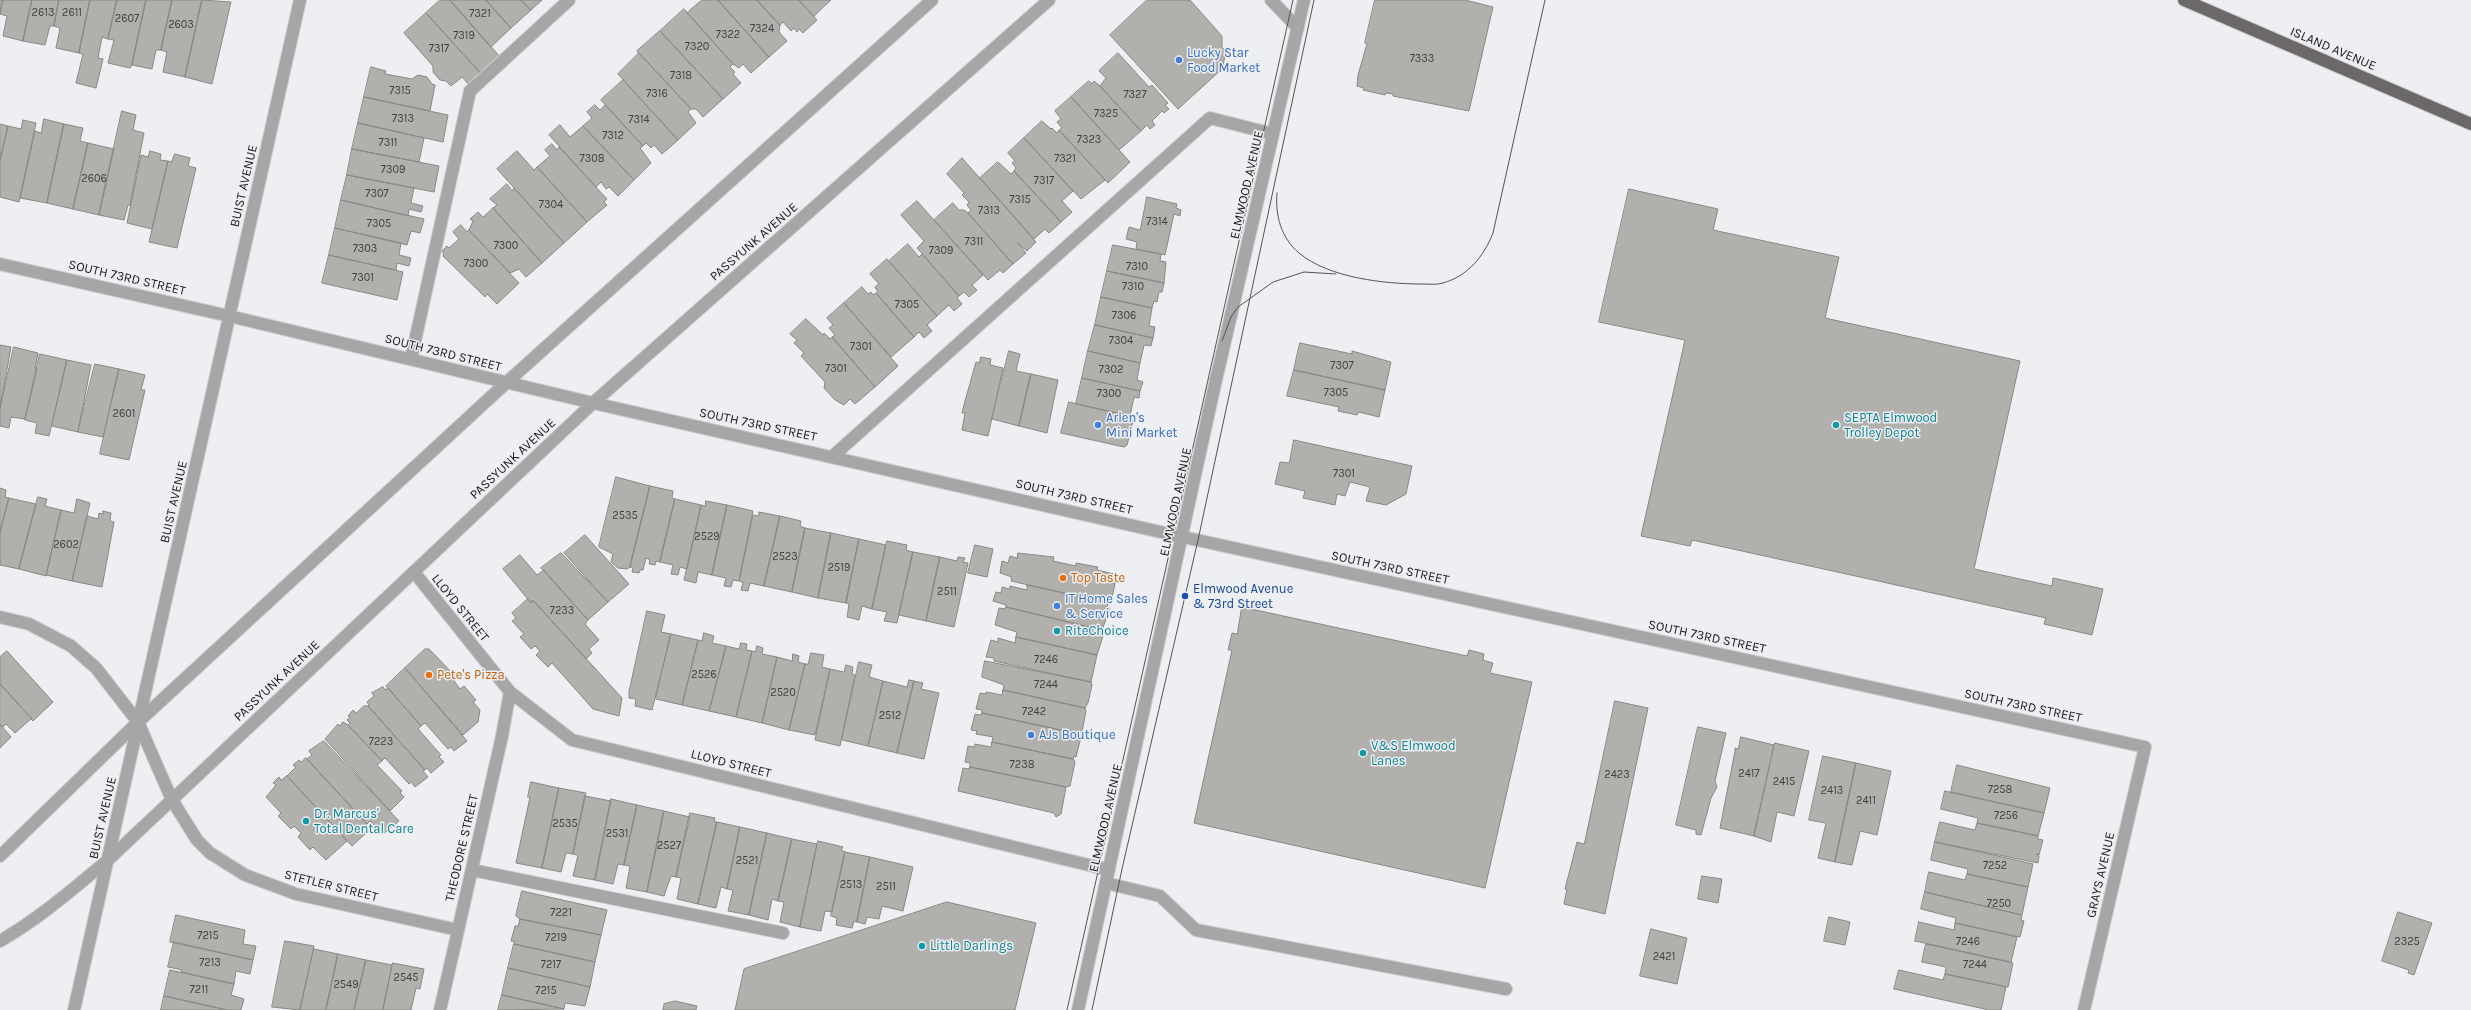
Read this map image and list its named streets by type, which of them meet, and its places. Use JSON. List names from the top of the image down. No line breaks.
{"streets":{"main road":["ISLAND AVENUE"],"street":["ELMWOOD AVENUE","BUIST AVENUE","PASSYUNK AVENUE","SOUTH 73RD STREET","LLOYD STREET","THEODORE STREET","GRAYS AVENUE","STETLER STREET"]},"crossings":[["ELMWOOD AVENUE","SOUTH 73RD STREET"],["ELMWOOD AVENUE","LLOYD STREET"],["BUIST AVENUE","PASSYUNK AVENUE"],["BUIST AVENUE","SOUTH 73RD STREET"],["BUIST AVENUE","STETLER STREET"],["PASSYUNK AVENUE","SOUTH 73RD STREET"],["PASSYUNK AVENUE","LLOYD STREET"],["PASSYUNK AVENUE","STETLER STREET"],["SOUTH 73RD STREET","GRAYS AVENUE"],["LLOYD STREET","THEODORE STREET"],["THEODORE STREET","STETLER STREET"]],"places":["Lucky Star Food Market","Arlen's Mini Market","SEPTA Elmwood Trolley Depot","Top Taste","Elmwood Avenue & 73rd Street","IT Home Sales & Service","RiteChoice","Pete's Pizza","AJs Boutique","V&S Elmwood Lanes","Dr. Marcus' Total Dental Care","Little Darlings"],"house_numbers":["2613","2611","7321","2607","2603","7324","7322","7319","7320","7317","7333","7318","7315","7316","7327","7325","7313","7314","7312","7323","7311","7308","7321","7309","2606","7317","7307","7315","7304","7313","7314","7305","7311","7300","7303","7309","7300","7310","7301","7310","7305","7306","7304","7301","7307","7301","7302","7305","7300","2601","7301","2535","2529","2602","2523","2519","2511","7233","7246","2526","7244","2520","7242","2512","7223","7238","2417","2423","2415","7258","2413","2411","7256","2535","2531","2527","2521","7252","2513","2511","7250","7221","7215","7219","7246","2325","2421","7213","7217","7244","2545","2549","7211","7215"]}
